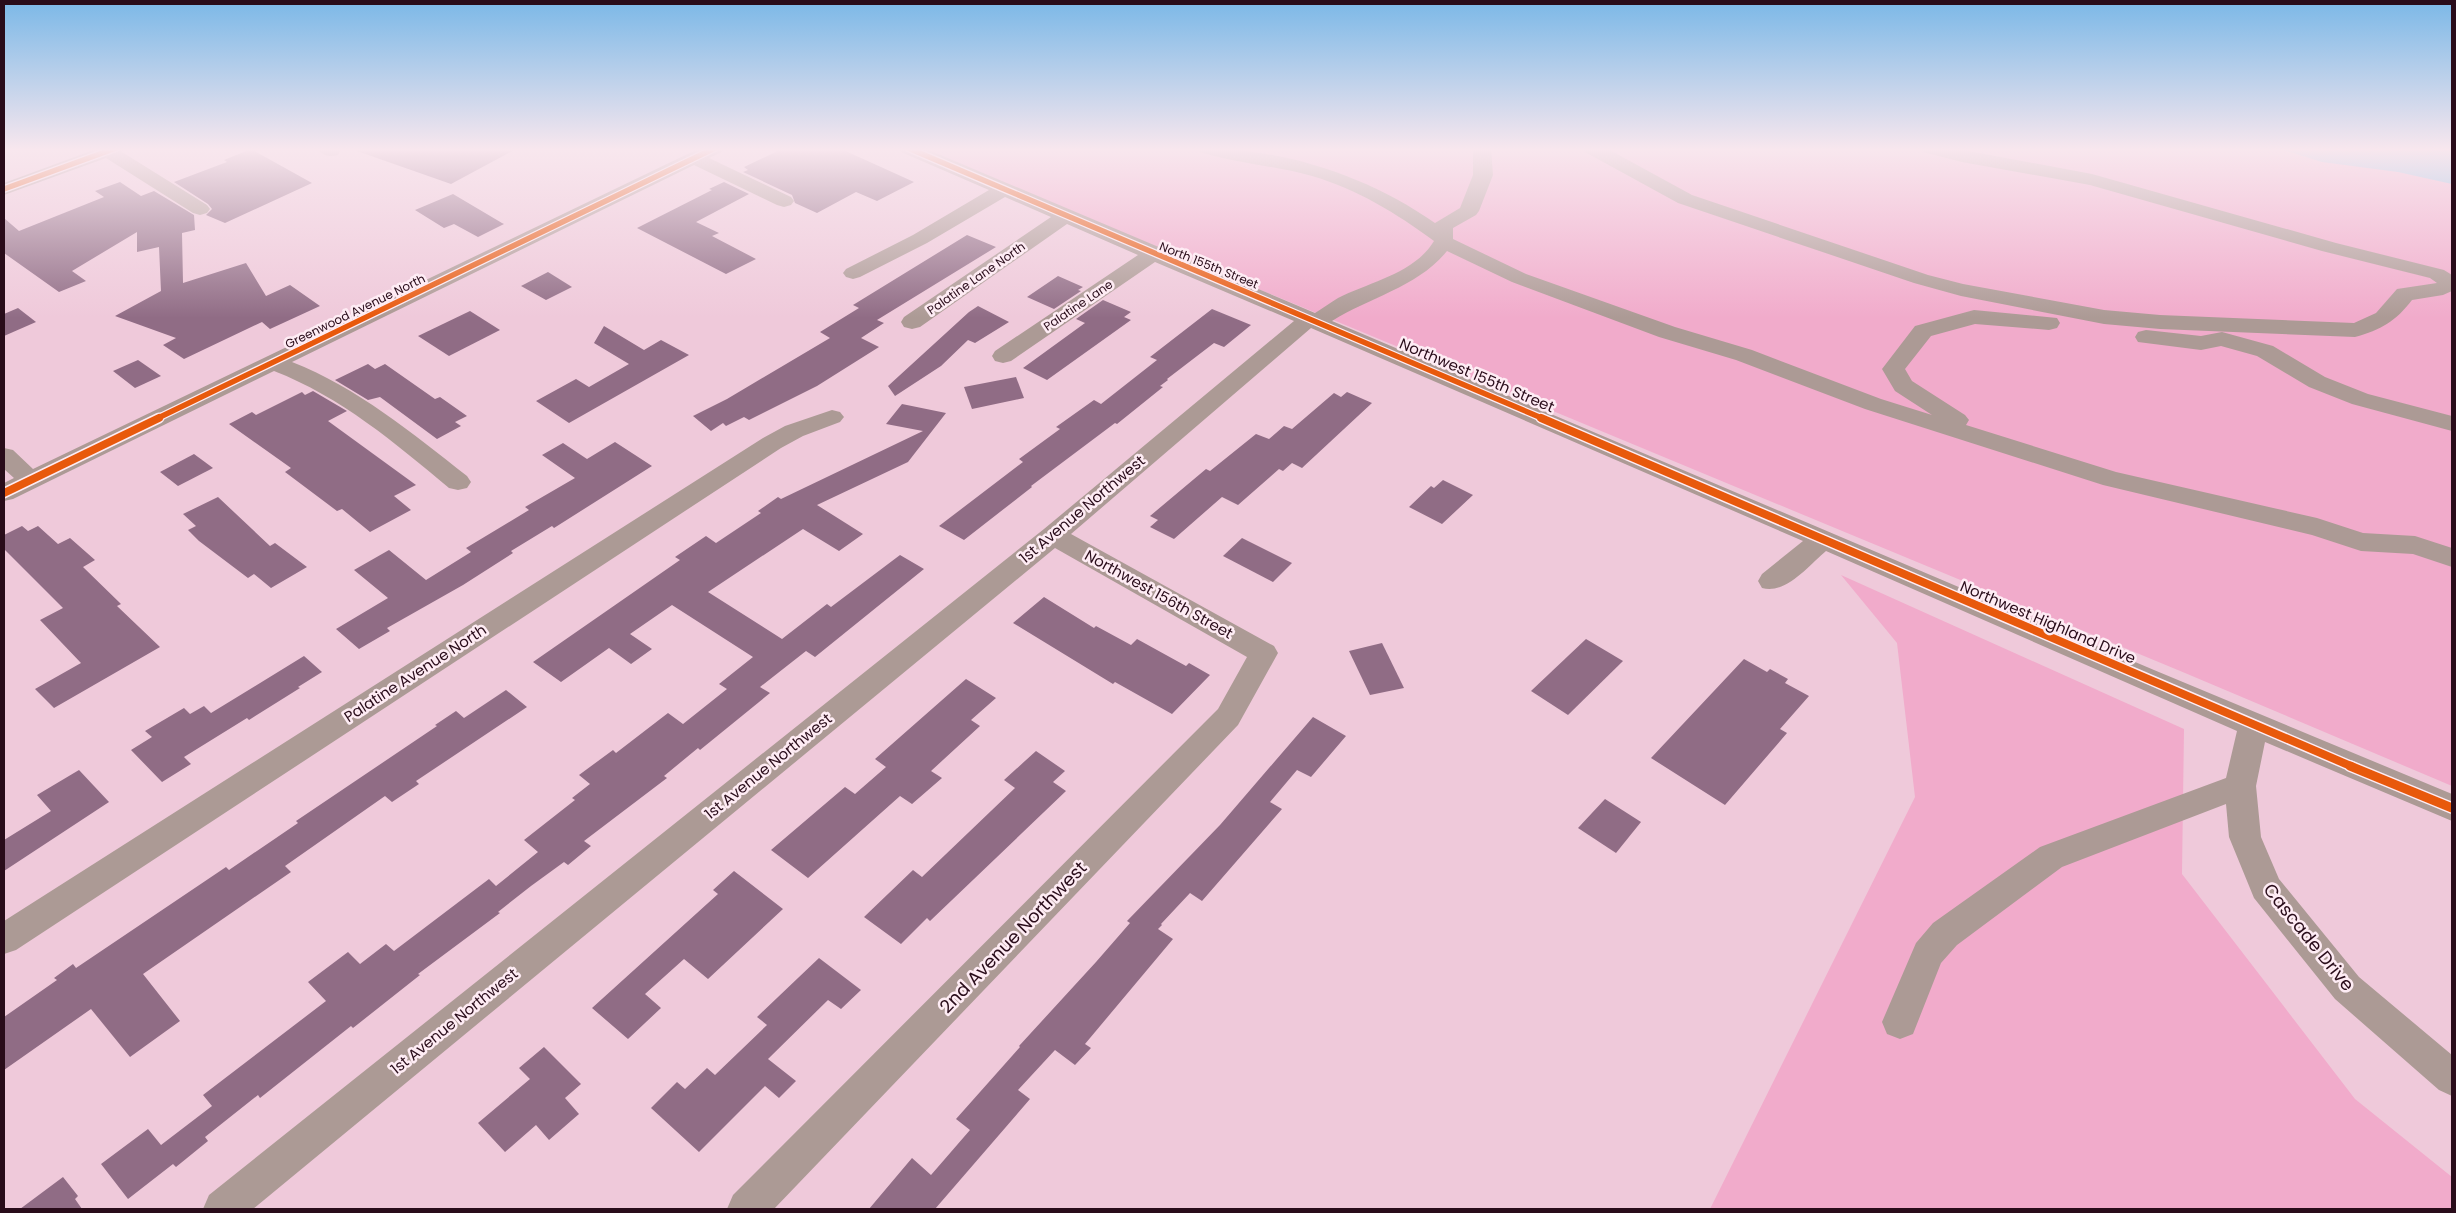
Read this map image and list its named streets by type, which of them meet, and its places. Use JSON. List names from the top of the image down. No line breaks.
{"streets":{"street":["North 155th Street","Palatine Lane North","Palatine Lane","Greenwood Avenue North","Northwest 155th Street","1st Avenue Northwest","Northwest 156th Street","Northwest Highland Drive","Palatine Avenue North","2nd Avenue Northwest","Cascade Drive"]},"crossings":[["North 155th Street","Palatine Lane North"],["North 155th Street","Palatine Lane"],["North 155th Street","Northwest 155th Street"],["North 155th Street","1st Avenue Northwest"],["Northwest 155th Street","1st Avenue Northwest"],["Northwest 155th Street","Northwest Highland Drive"],["1st Avenue Northwest","Northwest 156th Street"],["Northwest 156th Street","2nd Avenue Northwest"],["Northwest Highland Drive","Cascade Drive"]]}
